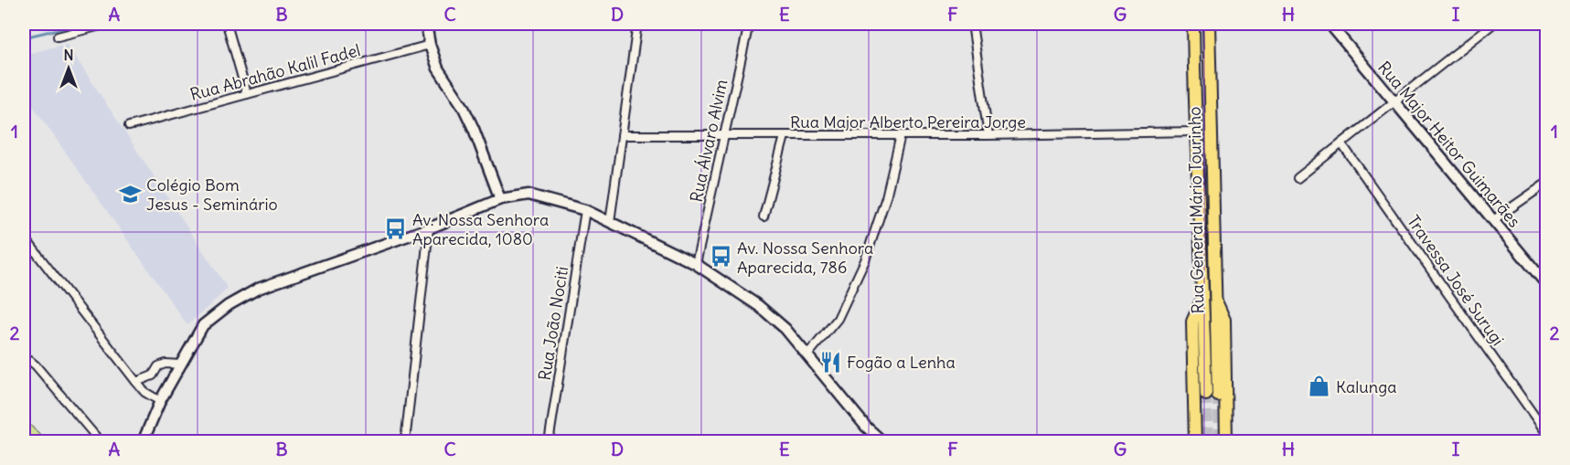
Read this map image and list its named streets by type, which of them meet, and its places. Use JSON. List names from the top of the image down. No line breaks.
{"streets":{"main road":["Rua Major Heitor Guimarães","Rua General Mário Tourinho"],"street":["Rua Abrahão Kalil Fadel","Rua Major Alberto Pereira Jorge","Rua Álvaro Alvim","Travessa José Surugi","Rua João Nociti"]},"crossings":[["Rua Major Alberto Pereira Jorge","Rua Álvaro Alvim"],["Rua Major Alberto Pereira Jorge","Rua General Mário Tourinho"]],"places":{"school or university":["Colégio Bom Jesus - Seminário"],"bus stop":["Av. Nossa Senhora Aparecida, 1080","Av. Nossa Senhora Aparecida, 786"],"restaurant":["Fogão a Lenha"],"shop":["Kalunga"]},"north":"top","grid":{"columns":["A","B","C","D","E","F","G","H","I"],"rows":["1","2"]}}
